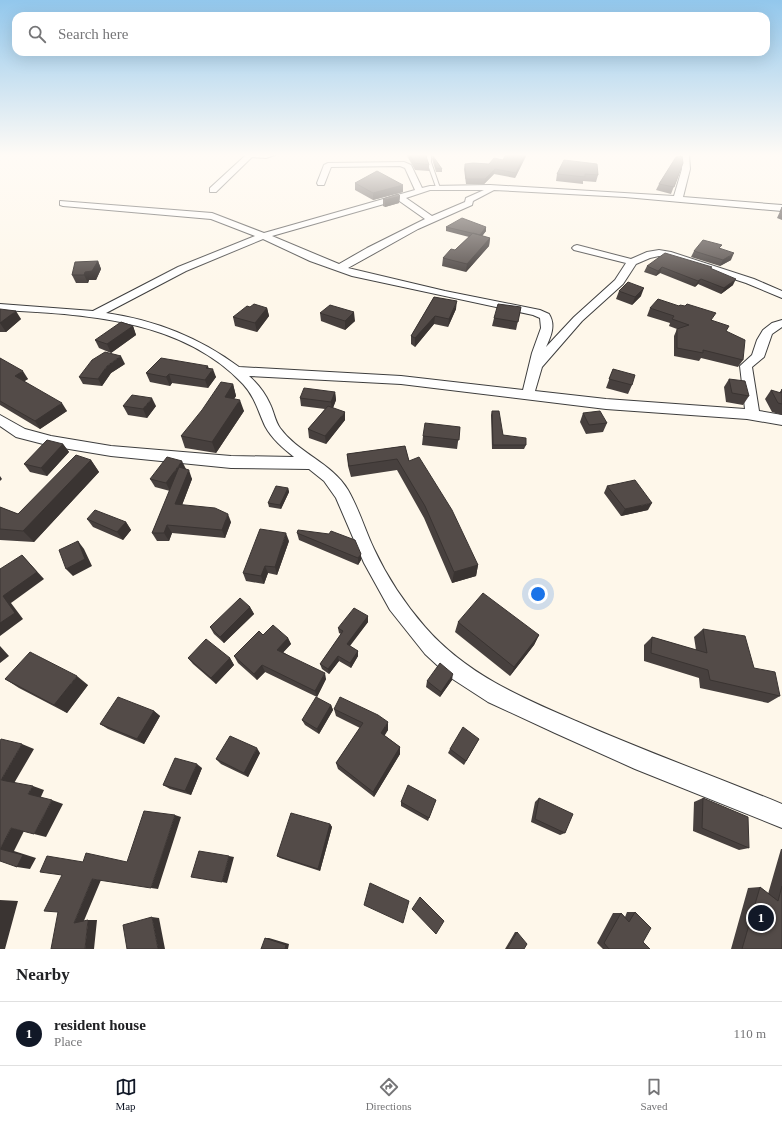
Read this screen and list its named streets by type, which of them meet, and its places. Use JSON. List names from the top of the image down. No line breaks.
{"page":{"search":"Search here","pins":"1","heading":"Nearby","list":[{"mark":"1","name":"resident house","note":"Place","value":"110 m"}],"nav":["Map","Directions","Saved"]}}
